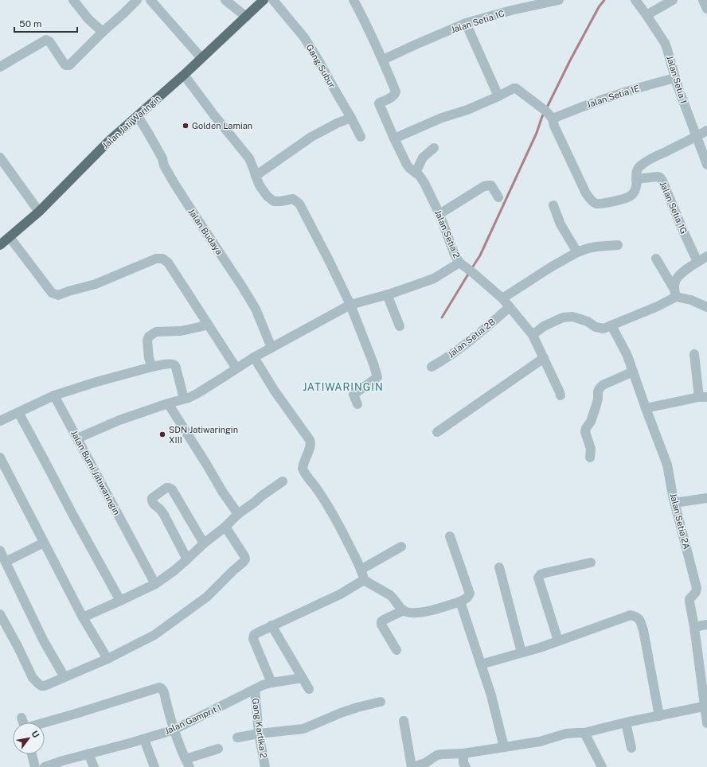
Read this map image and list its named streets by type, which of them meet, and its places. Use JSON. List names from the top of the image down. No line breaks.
{"streets":{"main road":["Jalan Jati Waringin"],"street":["Jalan Setia 1C","Gang Subur","Jalan Setia 1","Jalan Setia 1E","Jalan Setia 1G","Jalan Budaya","Jalan Setia 2","Jalan Setia 2B","Jalan Bumi Jatiwaringin","Jalan Setia 2A","Jalan Gamprit I","Gang Kartika 2"]},"crossings":[["Jalan Setia 1C","Jalan Setia 2"],["Jalan Setia 1","Jalan Setia 1E"],["Jalan Jati Waringin","Jalan Budaya"],["Jalan Setia 2","Jalan Setia 2B"],["Jalan Gamprit I","Gang Kartika 2"]],"districts":["JATIWARINGIN"],"places":["Golden Lamian","SDN Jatiwaringin XIII"],"scale_bar":"50 m","north":"top right"}
